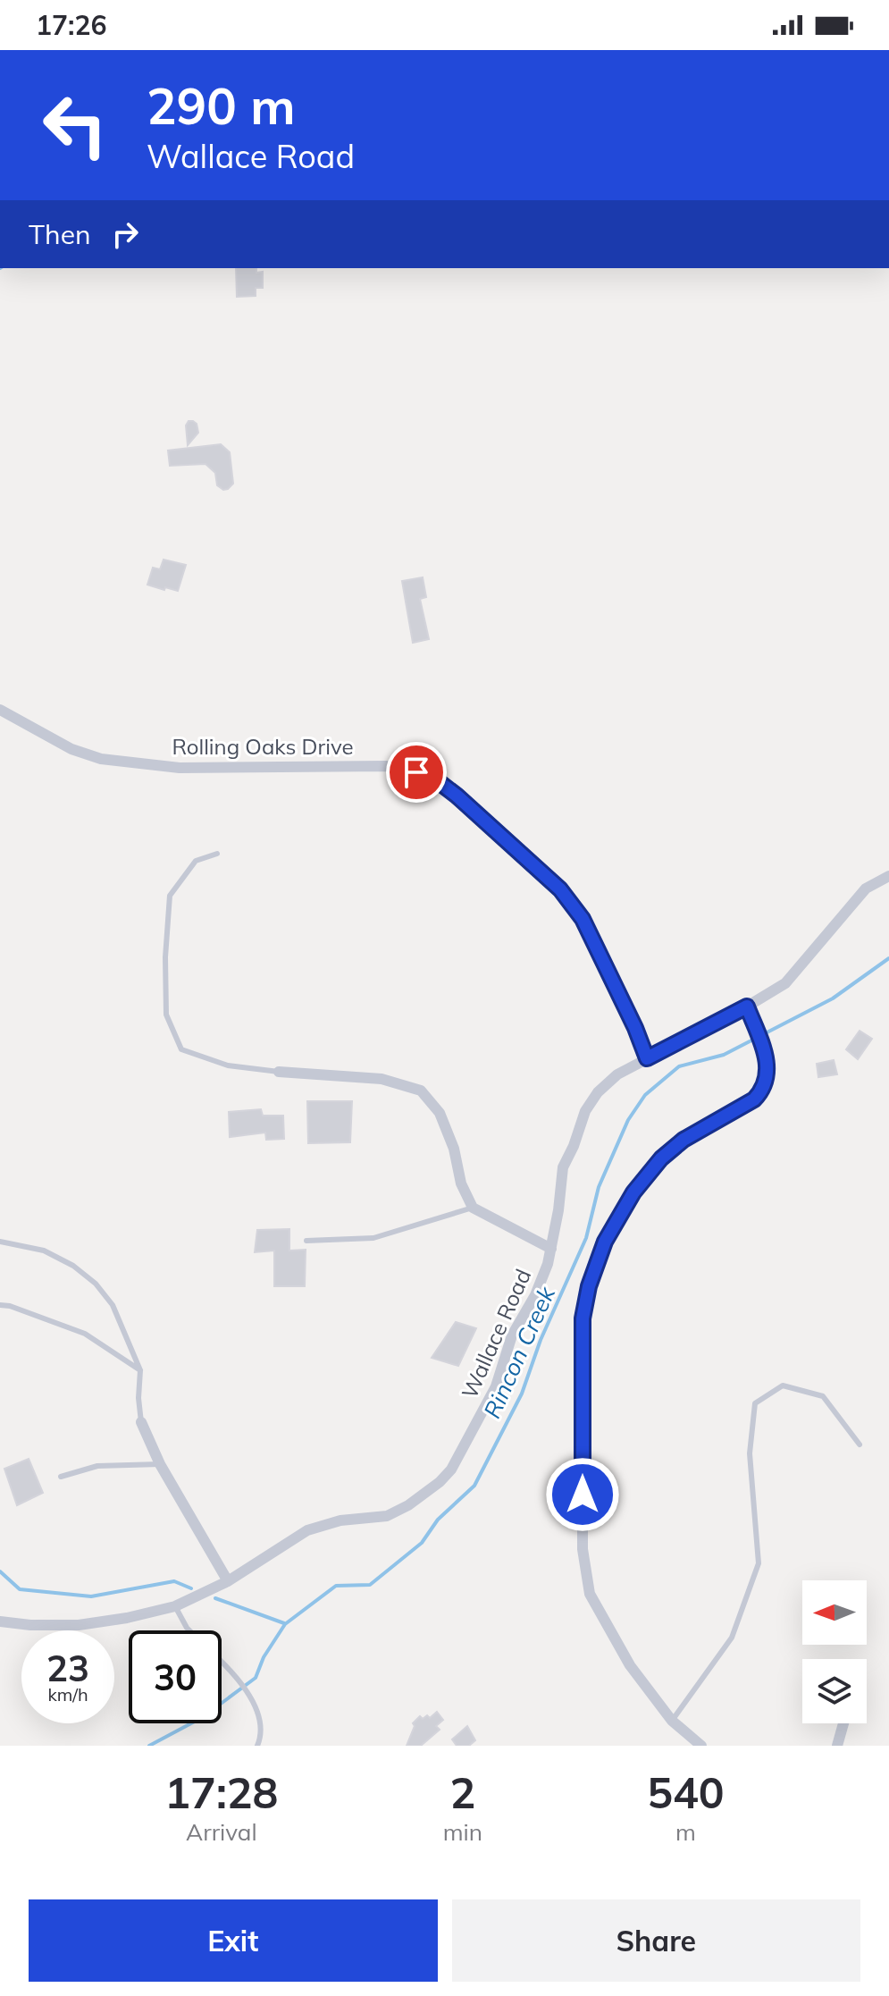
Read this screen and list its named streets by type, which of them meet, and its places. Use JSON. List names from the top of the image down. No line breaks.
{"streets":{"street":["Rolling Oaks Drive","Wallace Road"]},"crossings":[["Rolling Oaks Drive","Wallace Road"]],"water":["Rincon Creek"],"north":"left","page":{"status":"17:26","turn":["290 m","Wallace Road"],"then":"Then","speed":"23 km/h","limit":"30","eta":["17:28","Arrival","2","min","540","m"],"buttons":["Exit","Share"]}}
